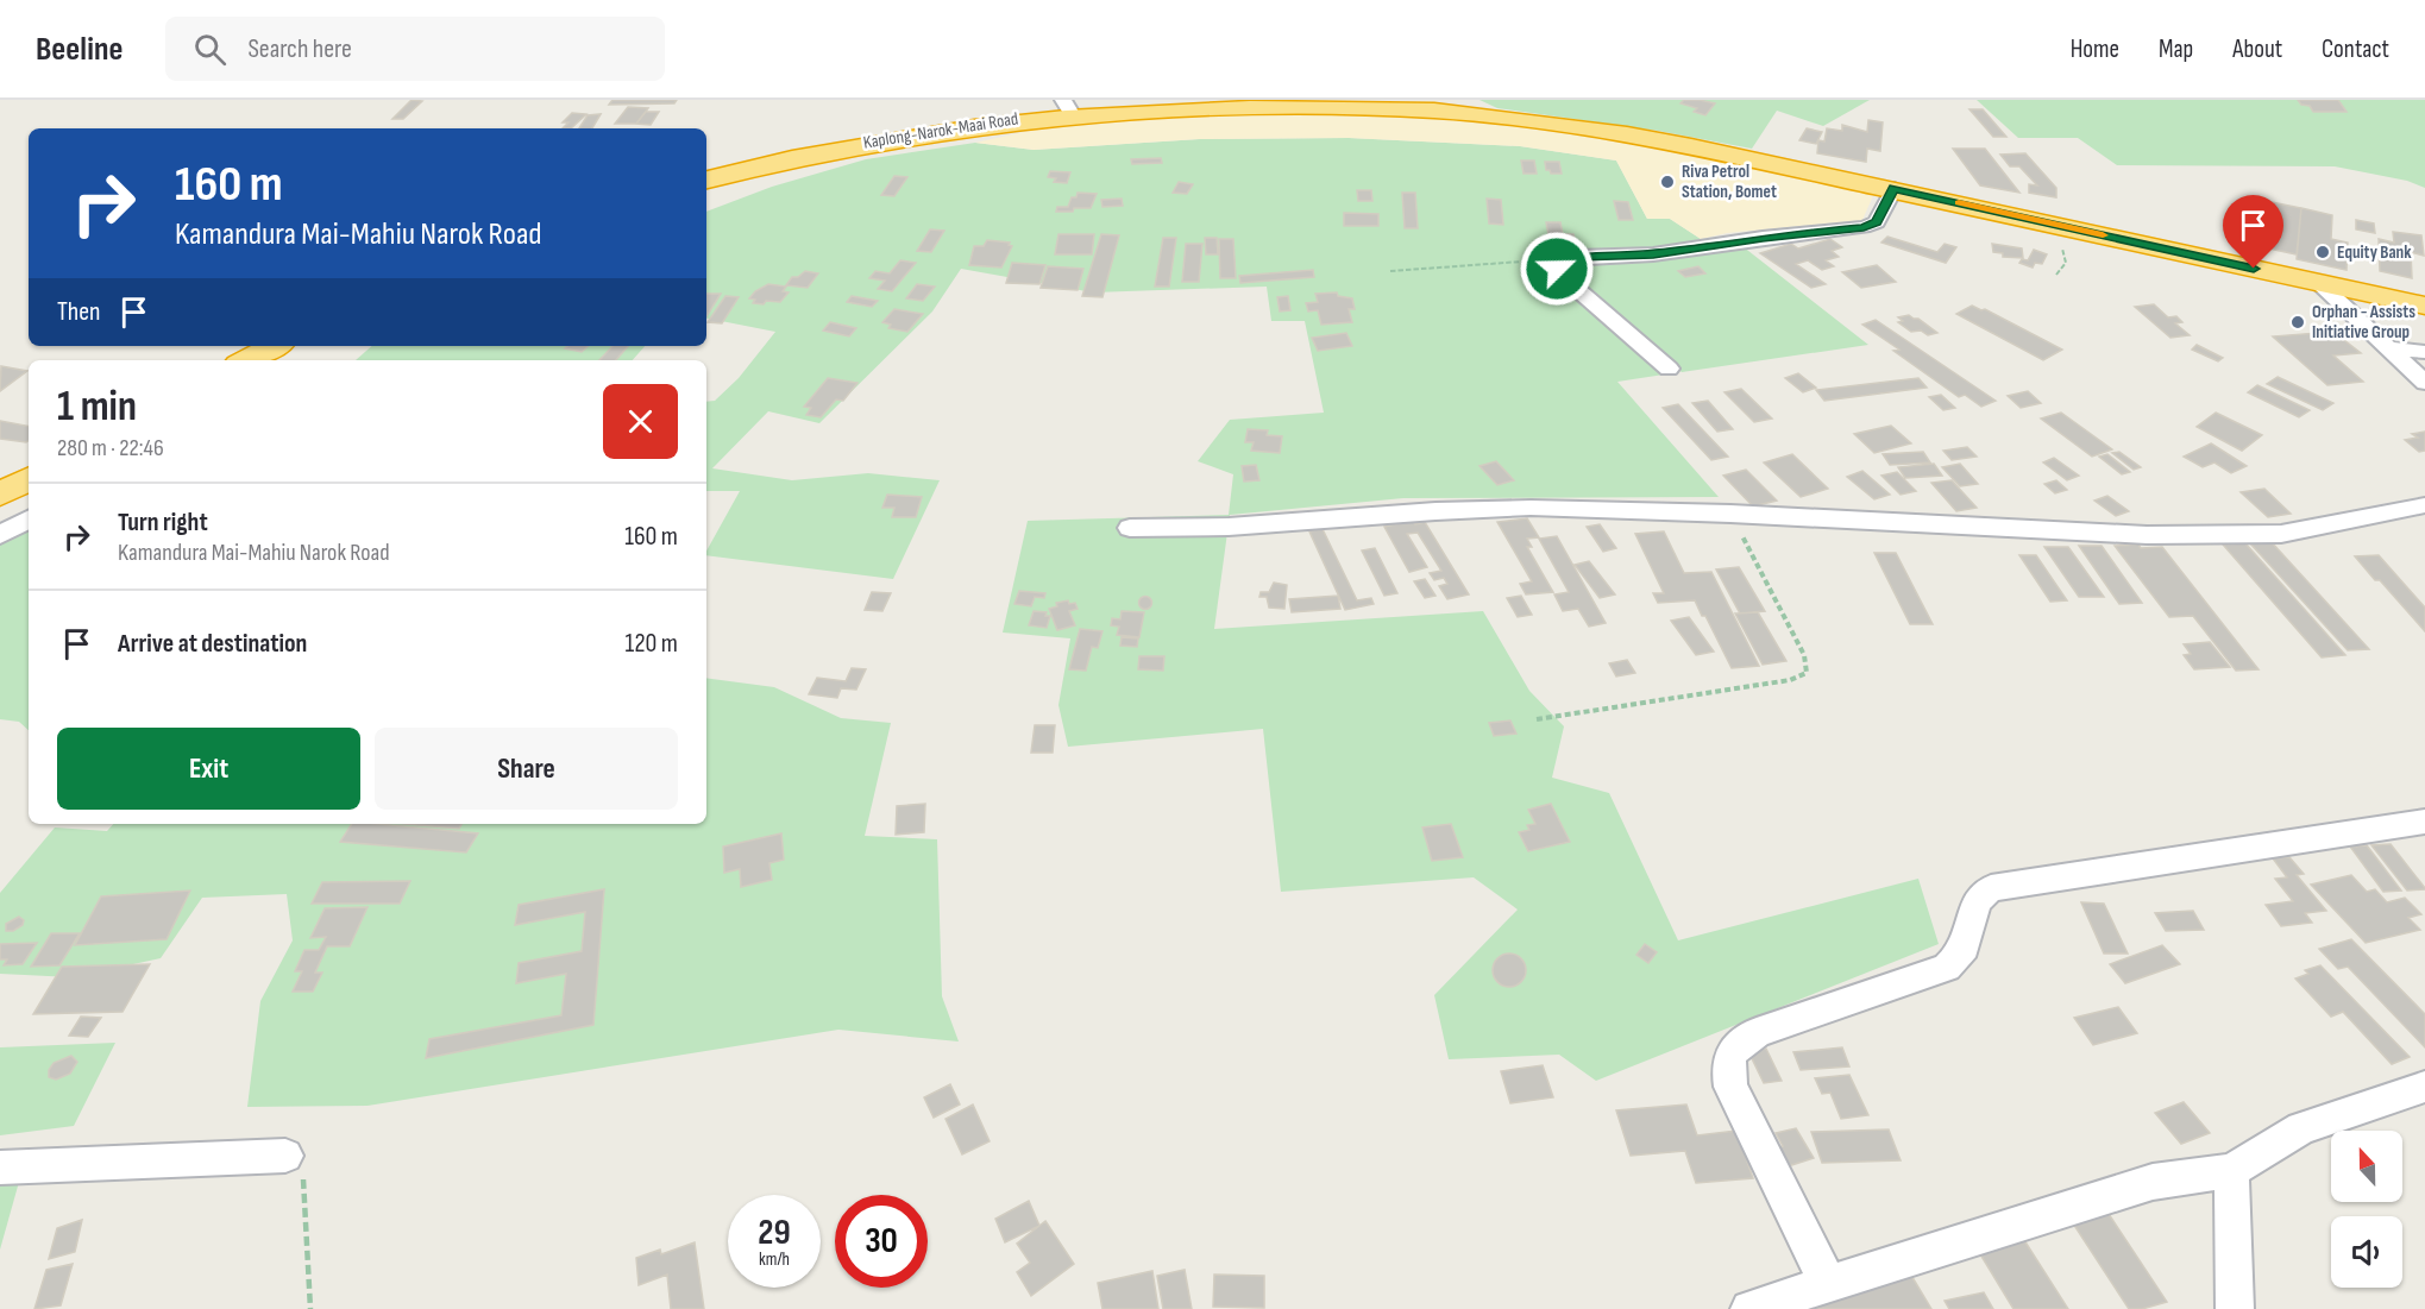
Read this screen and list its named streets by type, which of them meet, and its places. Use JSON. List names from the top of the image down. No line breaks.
{"streets":{"highway":["Kaplong-Narok-Maai Road"]},"places":["Riva Petrol Station, Bomet","Equity Bank","Orphan - Assists Initiative Group"],"north":"top","page":{"header":"Beeline","search":"Search here","nav":["Home","Map","About","Contact"],"turn":["160 m","Kamandura Mai-Mahiu Narok Road"],"then":"Then","heading":["1 min","280 m · 22:46"],"list":[{"name":"Turn right","note":"Kamandura Mai-Mahiu Narok Road","value":"160 m"},{"name":"Arrive at destination","value":"120 m"}],"buttons":["Exit","Share"],"speed":"29 km/h","limit":"30"}}
